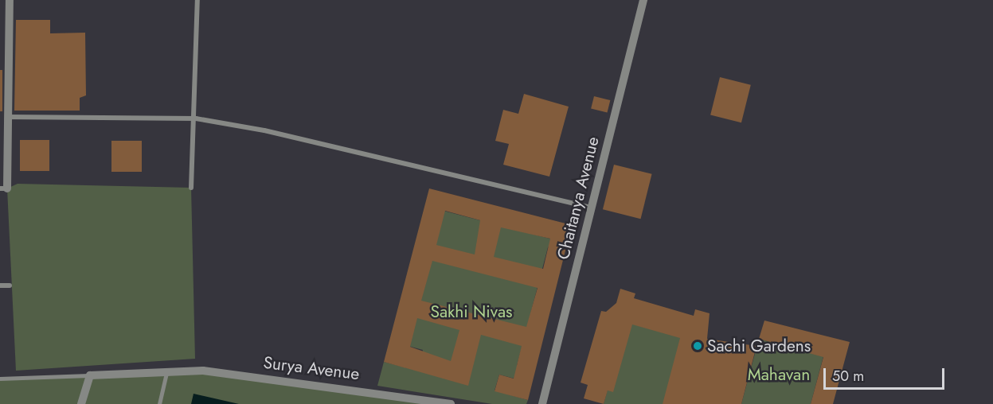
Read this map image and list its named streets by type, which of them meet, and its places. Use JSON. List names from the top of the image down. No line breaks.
{"streets":{"street":["Chaitanya Avenue","Surya Avenue"]},"parks":["Sakhi Nivas","Mahavan"],"places":["Sachi Gardens"],"scale_bar":"50 m"}
